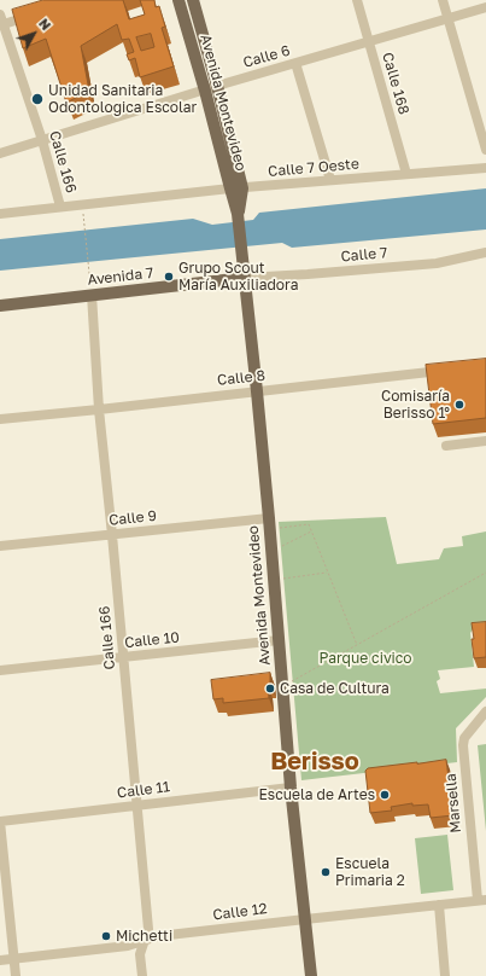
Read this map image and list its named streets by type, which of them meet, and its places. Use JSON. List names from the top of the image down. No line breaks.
{"streets":{"main road":["Avenida Montevideo","Avenida 7"],"street":["Calle 6","Calle 168","Calle 166","Calle 7 Oeste","Calle 7","Calle 8","Calle 9","Calle 10","Calle 11","Marsella","Calle 12"]},"crossings":[["Calle 6","Calle 168"],["Calle 6","Avenida Montevideo"],["Calle 6","Calle 166"],["Calle 168","Calle 7 Oeste"],["Avenida Montevideo","Calle 7 Oeste"],["Avenida Montevideo","Calle 7"],["Avenida Montevideo","Avenida 7"],["Avenida Montevideo","Calle 8"],["Avenida Montevideo","Calle 9"],["Avenida Montevideo","Calle 10"],["Avenida Montevideo","Calle 11"],["Avenida Montevideo","Calle 12"],["Calle 166","Calle 7 Oeste"],["Calle 166","Avenida 7"],["Calle 166","Calle 8"],["Calle 166","Calle 9"],["Calle 166","Calle 10"],["Calle 166","Calle 11"],["Calle 166","Calle 12"],["Calle 7","Avenida 7"],["Marsella","Calle 12"]],"districts":["Berisso"],"parks":["Parque civico"],"places":["Unidad Sanitaria Odontologica Escolar","Grupo Scout María Auxiliadora","Comisaría Berisso 1°","Casa de Cultura","Escuela de Artes","Escuela Primaria 2","Michetti"],"north":"top right"}
